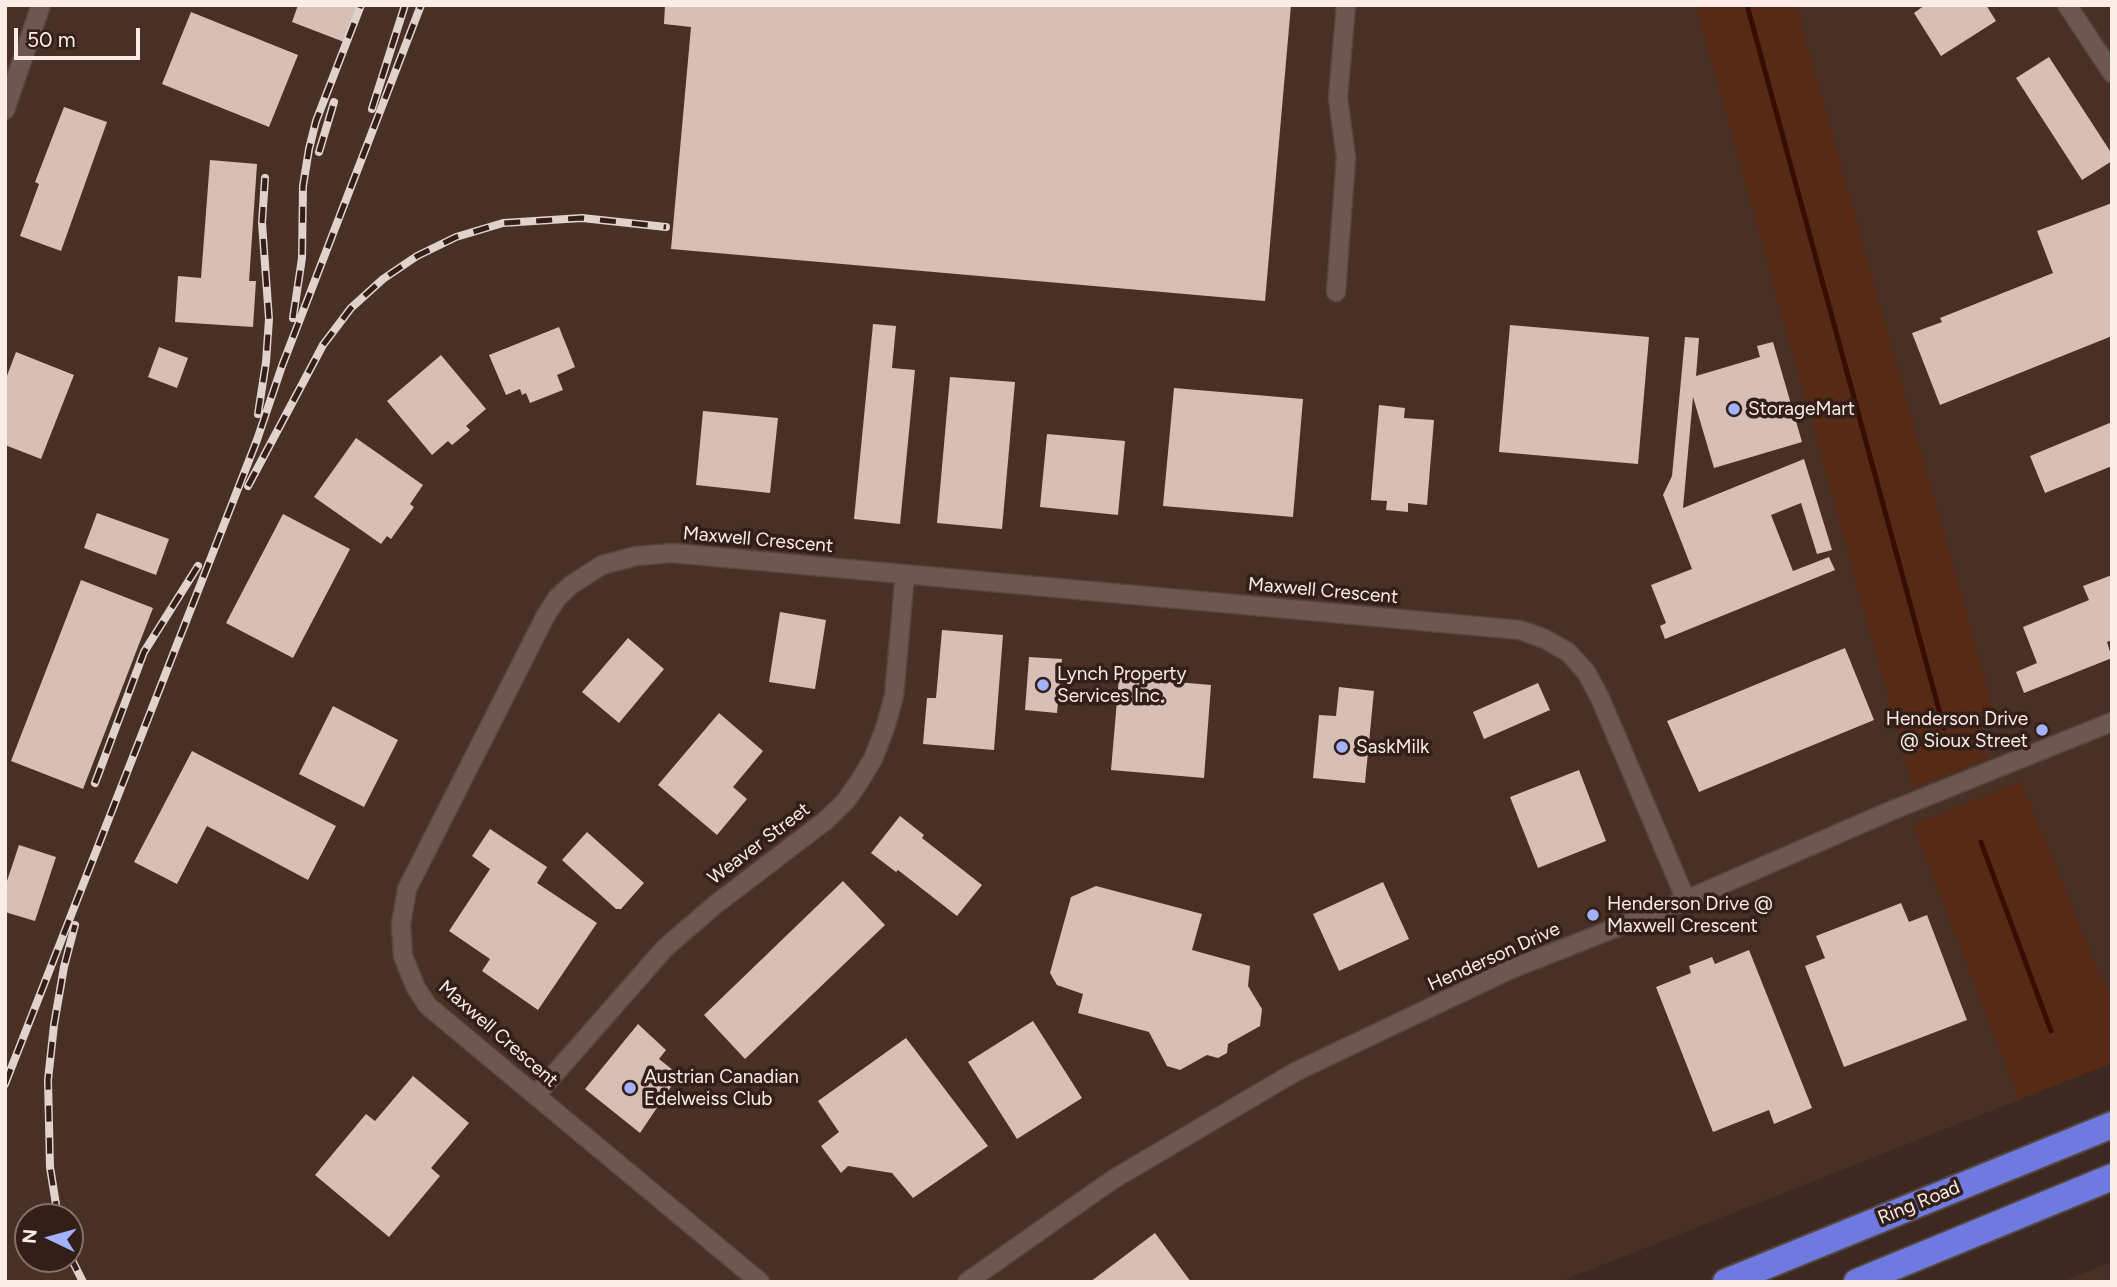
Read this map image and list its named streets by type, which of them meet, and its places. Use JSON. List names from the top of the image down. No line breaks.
{"streets":{"highway":["Ring Road"],"street":["Maxwell Crescent","Weaver Street","Henderson Drive"]},"crossings":[["Maxwell Crescent","Weaver Street"],["Maxwell Crescent","Henderson Drive"]],"places":["StorageMart","Lynch Property Services Inc.","Henderson Drive @ Sioux Street","SaskMilk","Henderson Drive @ Maxwell Crescent","Austrian Canadian Edelweiss Club"],"scale_bar":"50 m","north":"left"}
